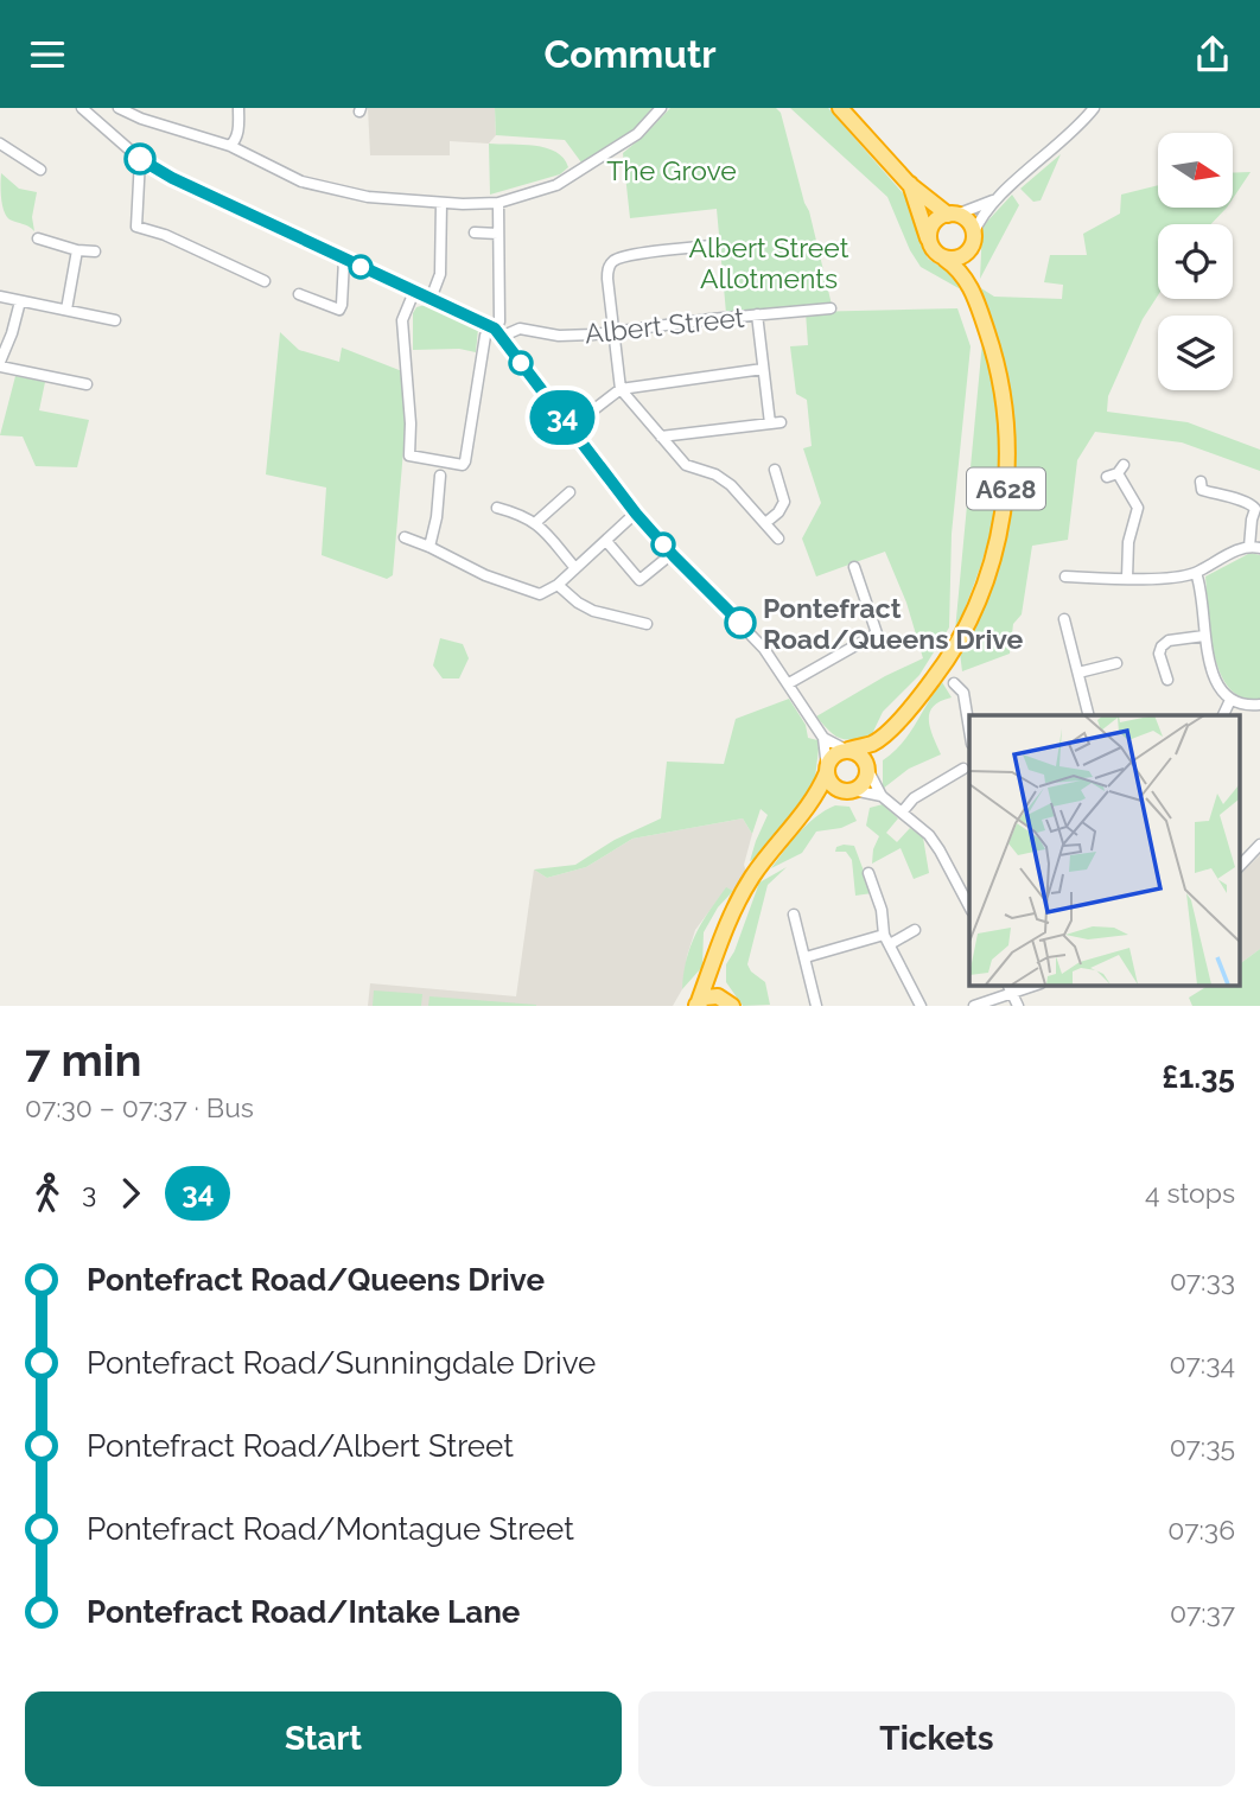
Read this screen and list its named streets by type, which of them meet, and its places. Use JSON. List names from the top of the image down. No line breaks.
{"streets":{"highway":["A628"],"street":["Albert Street"]},"parks":["The Grove","Albert Street Allotments"],"places":["Pontefract Road/Queens Drive"],"lines":["bus line 34"],"north":"right","page":{"header":"Commutr","on_map":"34","heading":["7 min","07:30 – 07:37 · Bus","£1.35"],"legs":["3","34","4 stops"],"list":[{"name":"Pontefract Road/Queens Drive","value":"07:33"},{"name":"Pontefract Road/Sunningdale Drive","value":"07:34"},{"name":"Pontefract Road/Albert Street","value":"07:35"},{"name":"Pontefract Road/Montague Street","value":"07:36"},{"name":"Pontefract Road/Intake Lane","value":"07:37"}],"buttons":["Start","Tickets"]}}
